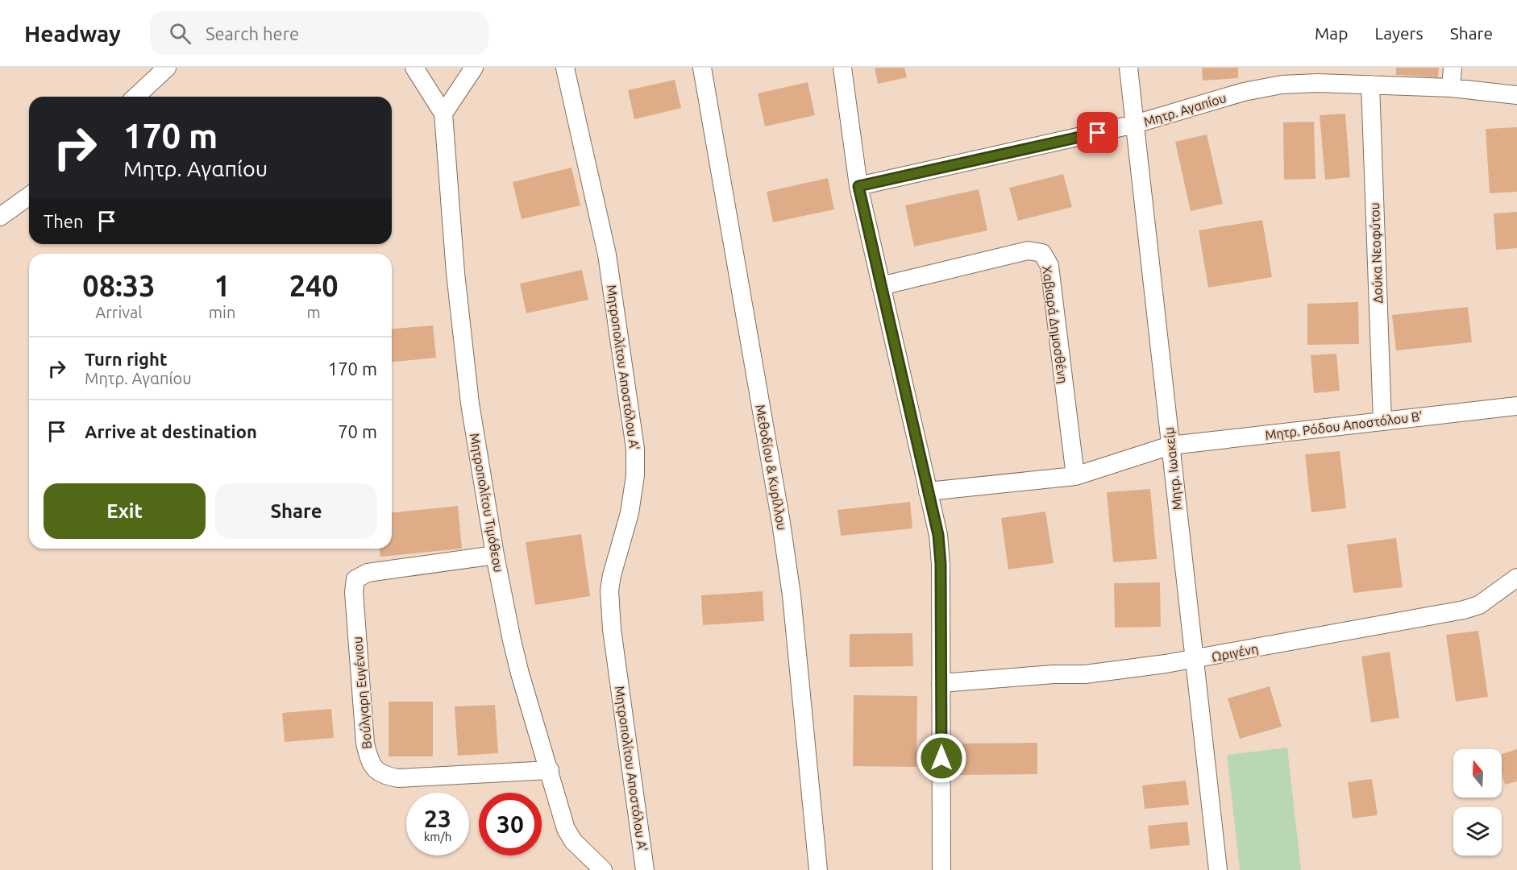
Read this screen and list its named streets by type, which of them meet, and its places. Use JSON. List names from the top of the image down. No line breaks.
{"streets":{"street":["Μητρ. Αγαπίου","Δούκα Νεοφύτου","Χαβιαρά Δημοσθένη","Μητροπολίτου Αποστόλου Α'","Μητρ. Ρόδου Αποστόλου Β'","Μεθοδίου & Κυρίλλου","Μητρ. Ιωακείμ","Μητροπολίτου Τιμόθεου","Ωριγένη","Βούλγαρη Ευγένιου"]},"crossings":[["Μητρ. Αγαπίου","Δούκα Νεοφύτου"],["Μητρ. Αγαπίου","Μητρ. Ιωακείμ"],["Δούκα Νεοφύτου","Μητρ. Ρόδου Αποστόλου Β'"],["Χαβιαρά Δημοσθένη","Μητρ. Ρόδου Αποστόλου Β'"],["Μητρ. Ρόδου Αποστόλου Β'","Μητρ. Ιωακείμ"],["Μητρ. Ιωακείμ","Ωριγένη"],["Μητροπολίτου Τιμόθεου","Βούλγαρη Ευγένιου"]],"north":"top","page":{"header":"Headway","search":"Search here","nav":["Map","Layers","Share"],"turn":["170 m","Μητρ. Αγαπίου"],"then":"Then","eta":["08:33","Arrival","1","min","240","m"],"list":[{"name":"Turn right","note":"Μητρ. Αγαπίου","value":"170 m"},{"name":"Arrive at destination","value":"70 m"}],"buttons":["Exit","Share"],"speed":"23 km/h","limit":"30"}}
